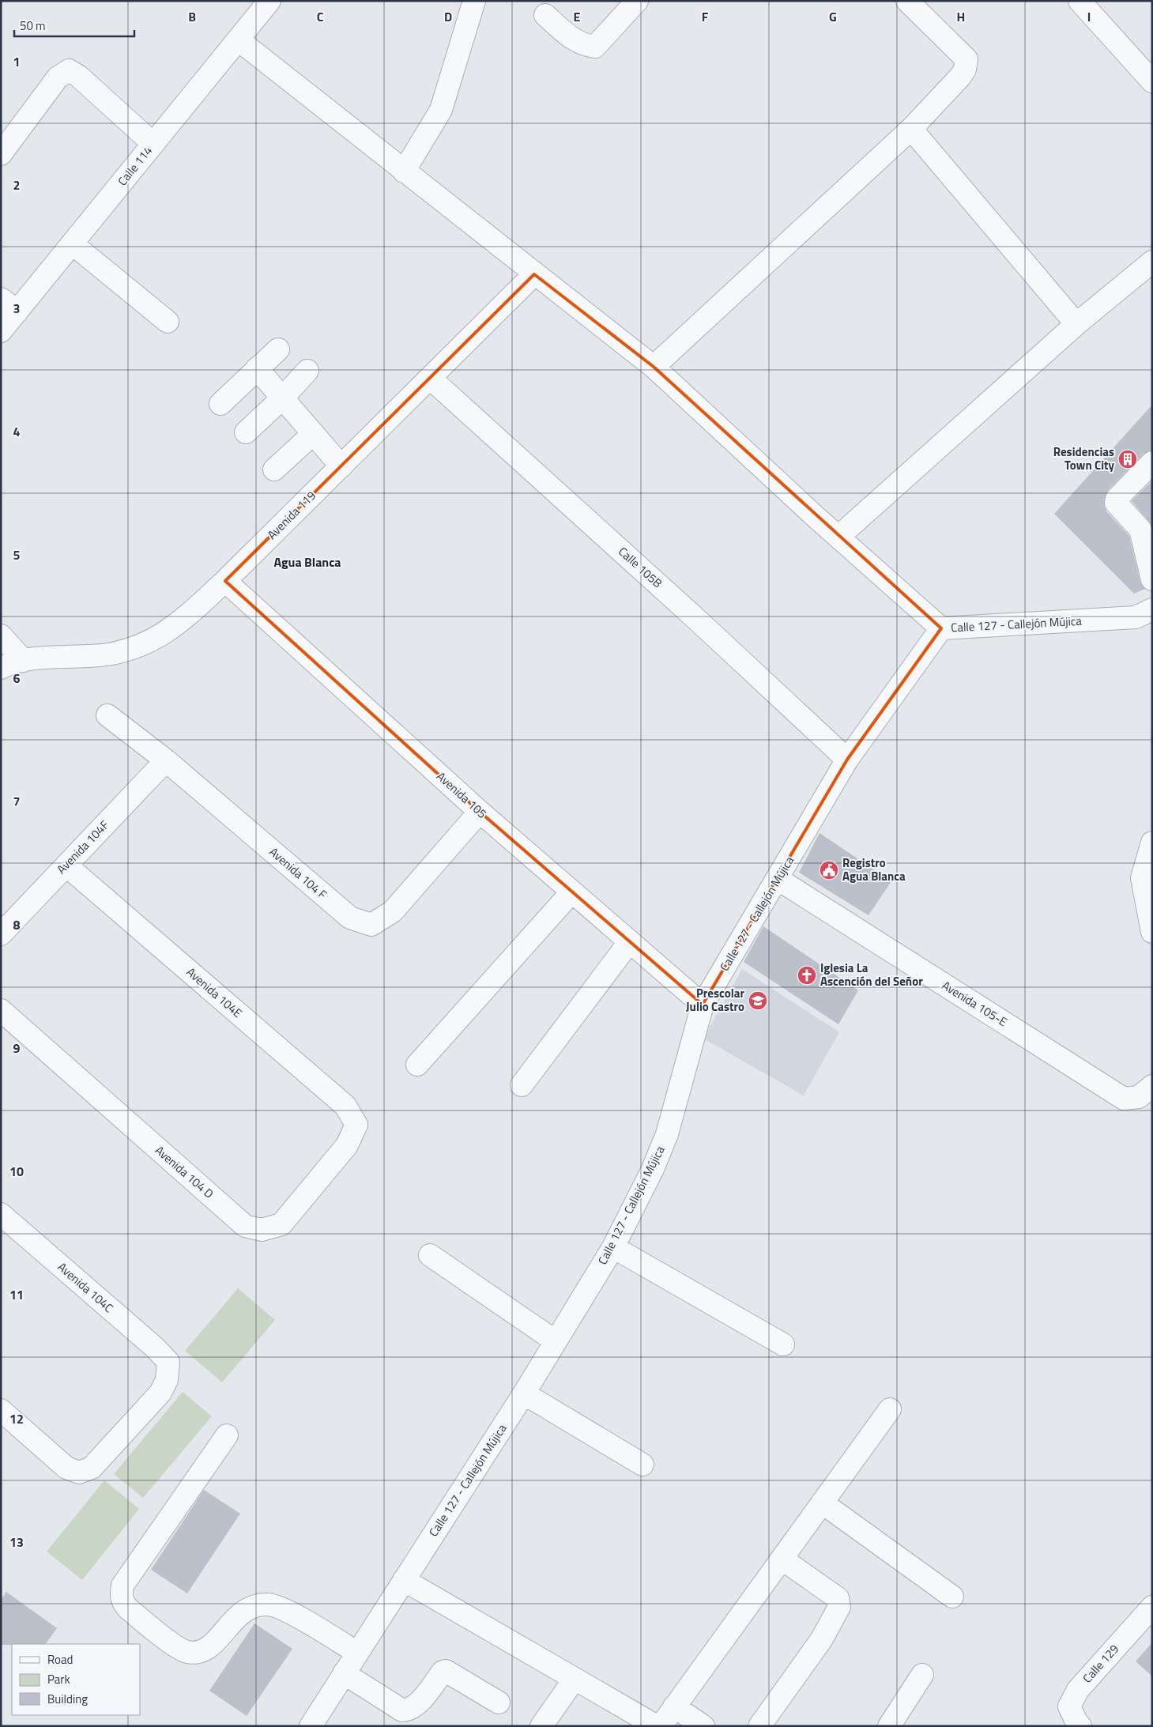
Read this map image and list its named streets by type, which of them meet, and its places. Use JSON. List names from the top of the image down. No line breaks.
{"streets":{"street":["Calle 114","Avenida 119","Calle 105B","Calle 127 - Callejón Mújica","Avenida 105","Avenida 104F","Avenida 104 F","Avenida 104E","Avenida 105-E","Avenida 104 D","Avenida 104C","Calle 129"]},"crossings":[["Avenida 119","Calle 105B"],["Avenida 119","Avenida 105"],["Calle 105B","Calle 127 - Callejón Mújica"],["Calle 127 - Callejón Mújica","Avenida 105"],["Calle 127 - Callejón Mújica","Avenida 105-E"],["Avenida 105","Avenida 104 F"],["Avenida 104F","Avenida 104 F"],["Avenida 104F","Avenida 104E"],["Avenida 104E","Avenida 104 D"]],"districts":["Agua Blanca"],"places":{"building":["Residencias Town City"],"public building":["Registro Agua Blanca"],"church":["Iglesia La Ascención del Señor"],"school or university":["Prescolar Julio Castro"]},"legend":["Road","Park","Building"],"scale_bar":"50 m","grid":{"columns":["B","C","D","E","F","G","H","I"],"rows":["1","2","3","4","5","6","7","8","9","10","11","12","13"]}}
